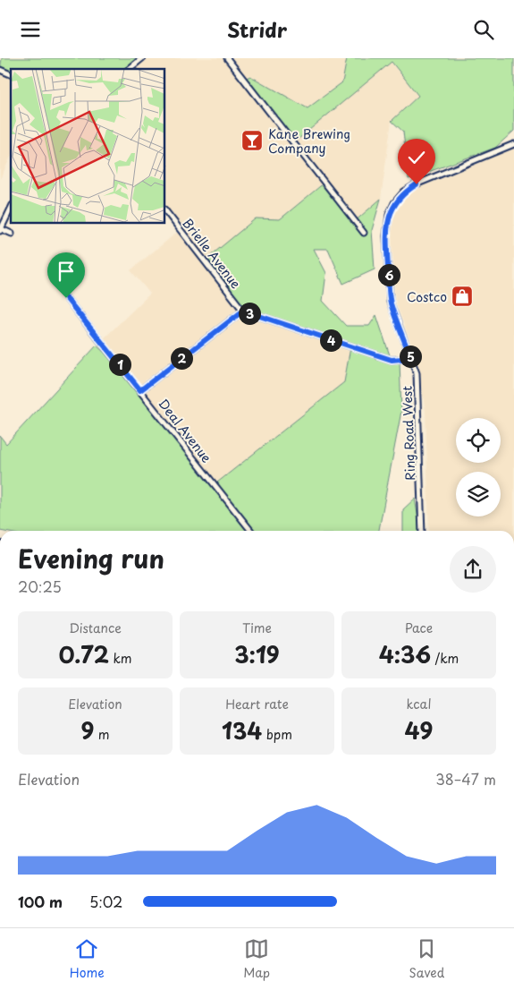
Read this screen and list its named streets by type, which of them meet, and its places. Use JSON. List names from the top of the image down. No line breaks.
{"streets":{"street":["Brielle Avenue","Deal Avenue","Ring Road West"]},"places":{"bar":["Kane Brewing Company"],"shop":["Costco"]},"page":{"header":"Stridr","pins":["6","3","4","5","2","1"],"heading":["Evening run","20:25"],"stats":[["Distance","0.72 km"],["Time","3:19"],["Pace","4:36 /km"],["Elevation","9 m"],["Heart rate","134 bpm"],["kcal","49"]],"chart":["Elevation","38–47 m"],"list":[{"name":"100 m","note":"5:02"}],"tabs":["Home","Map","Saved"]}}
